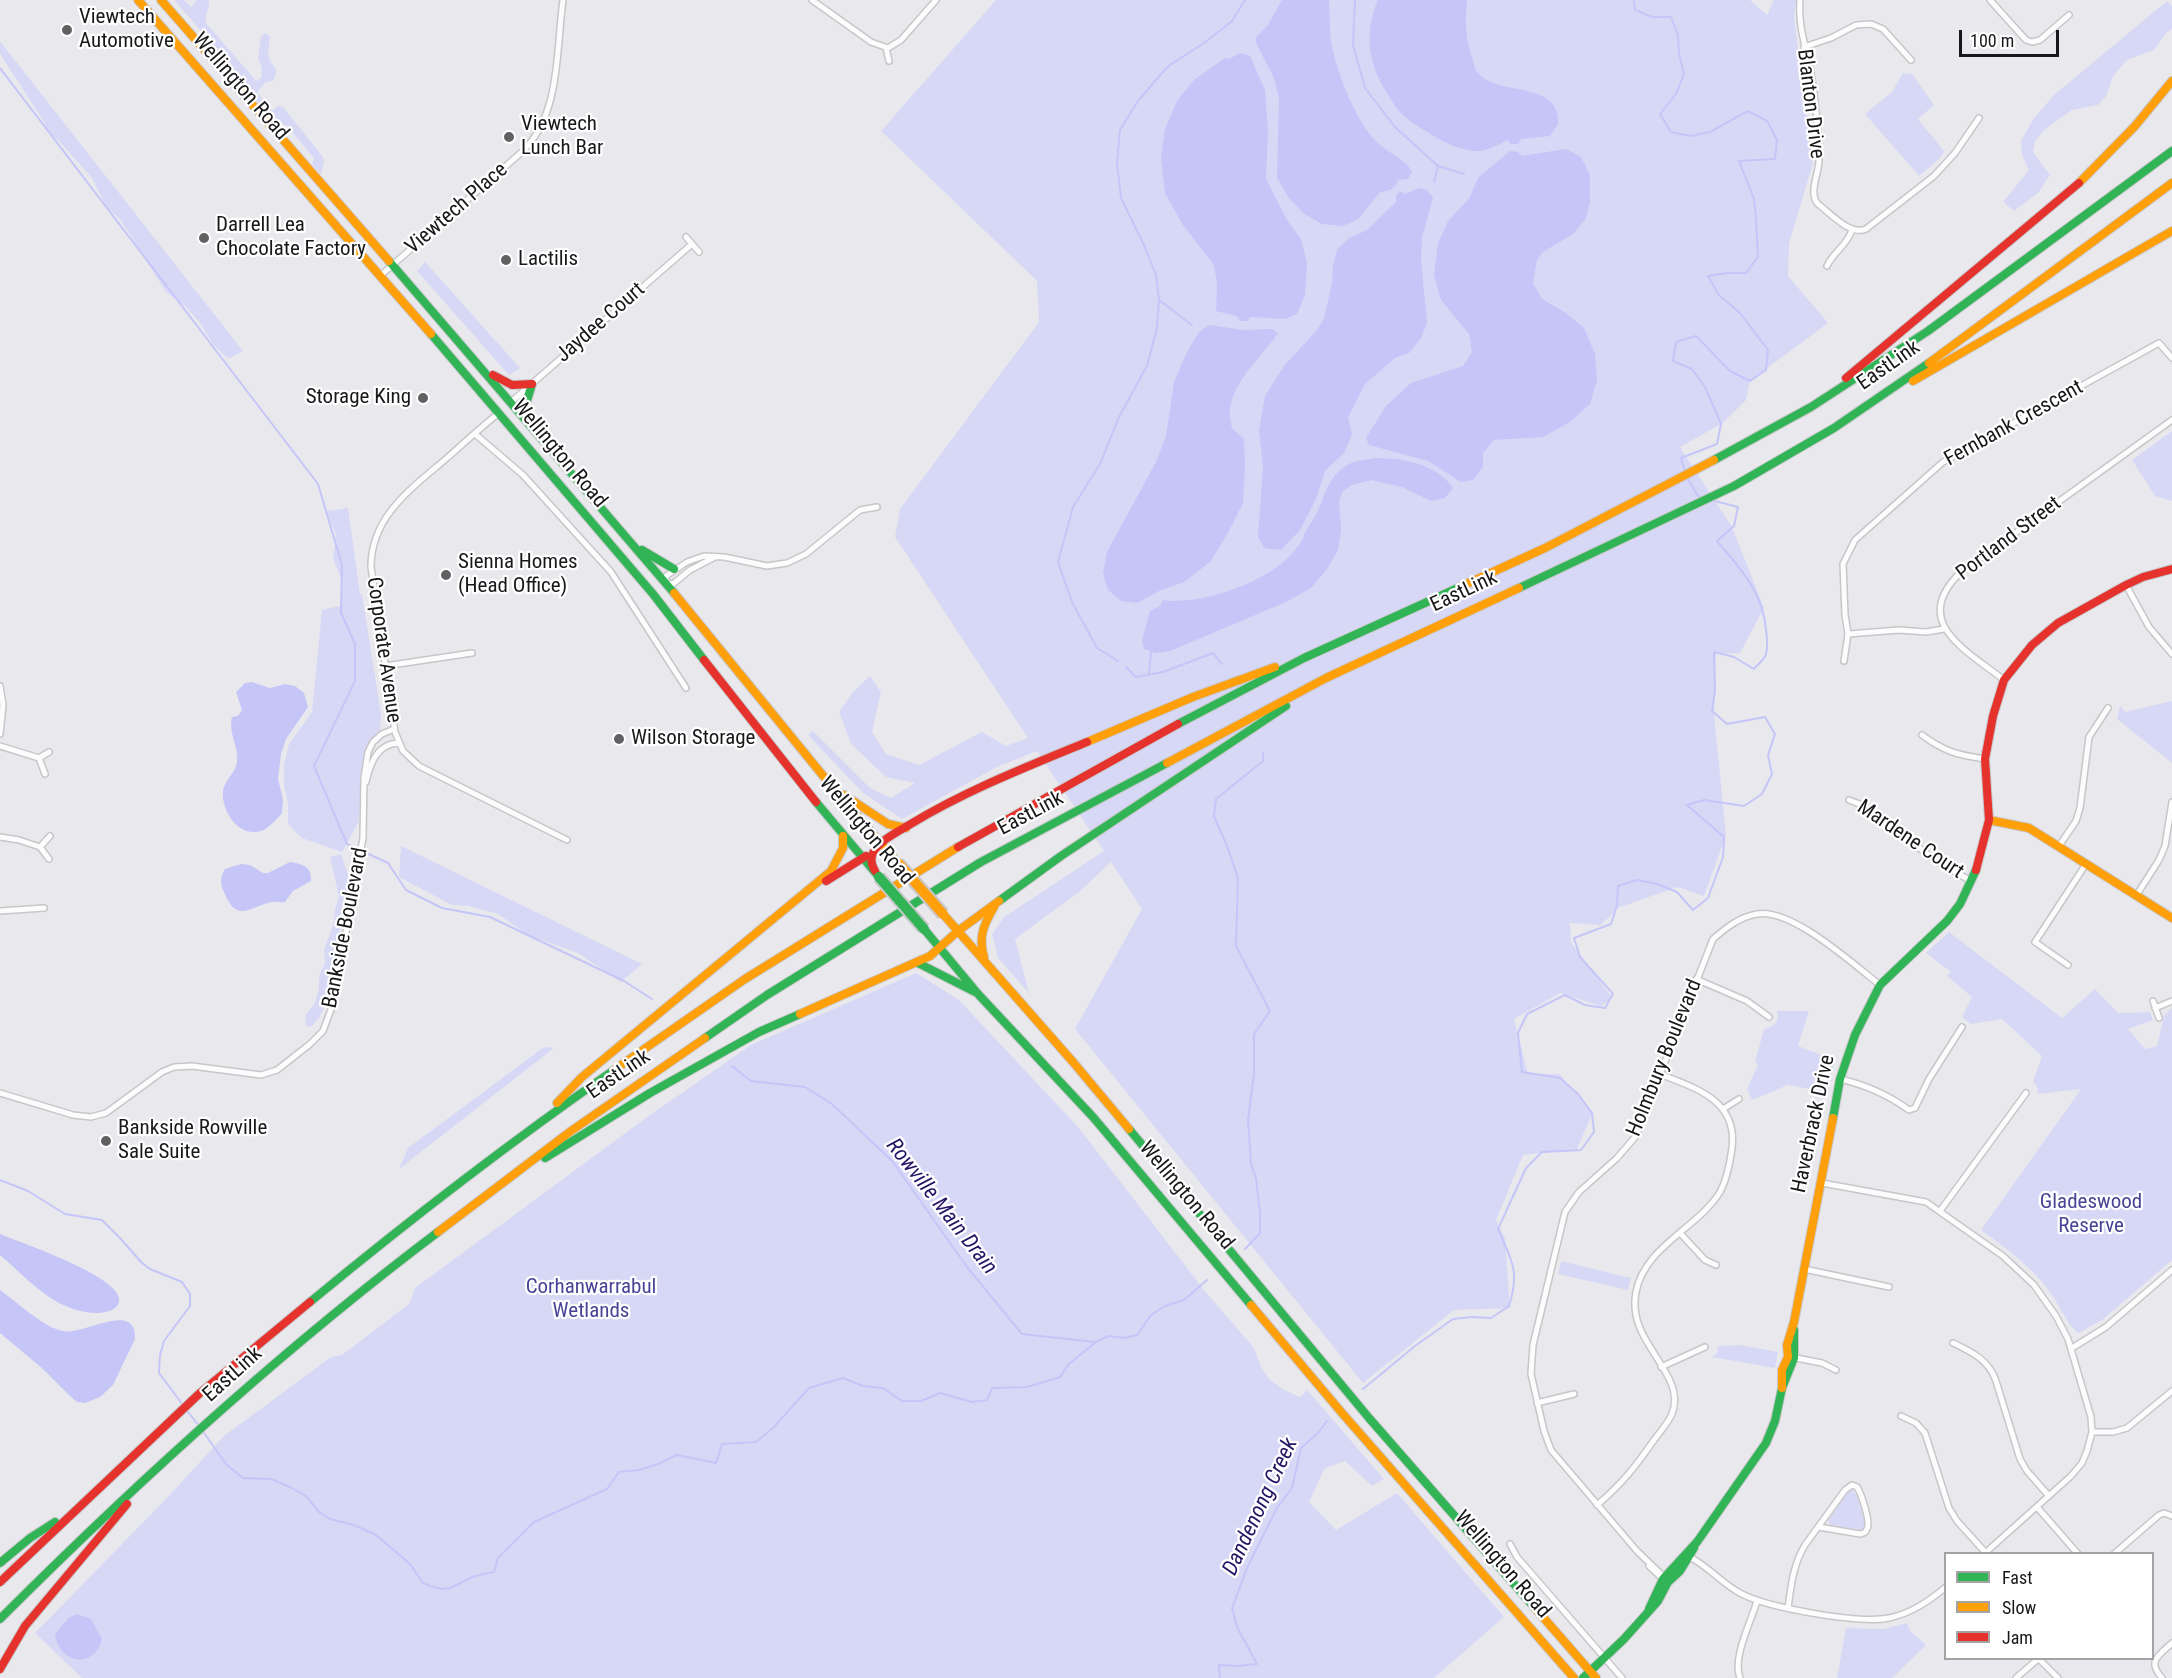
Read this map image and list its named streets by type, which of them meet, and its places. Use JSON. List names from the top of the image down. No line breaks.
{"streets":{"main road":["Wellington Road","EastLink","Haverbrack Drive"],"street":["Blanton Drive","Viewtech Place","Jaydee Court","Fernbank Crescent","Portland Street","Corporate Avenue","Mardene Court","Bankside Boulevard","Holmbury Boulevard"]},"crossings":[["Wellington Road","Viewtech Place"],["Wellington Road","Jaydee Court"],["Wellington Road","Corporate Avenue"],["Wellington Road","Haverbrack Drive"],["Corporate Avenue","Bankside Boulevard"],["Mardene Court","Haverbrack Drive"],["Holmbury Boulevard","Haverbrack Drive"]],"water":["Rowville Main Drain","Dandenong Creek"],"parks":["Gladeswood Reserve","Corhanwarrabul Wetlands"],"places":["Viewtech Automotive","Viewtech Lunch Bar","Darrell Lea Chocolate Factory","Lactilis","Storage King","Sienna Homes (Head Office)","Wilson Storage","Bankside Rowville Sale Suite"],"legend":["Fast","Slow","Jam"],"scale_bar":"100 m"}
